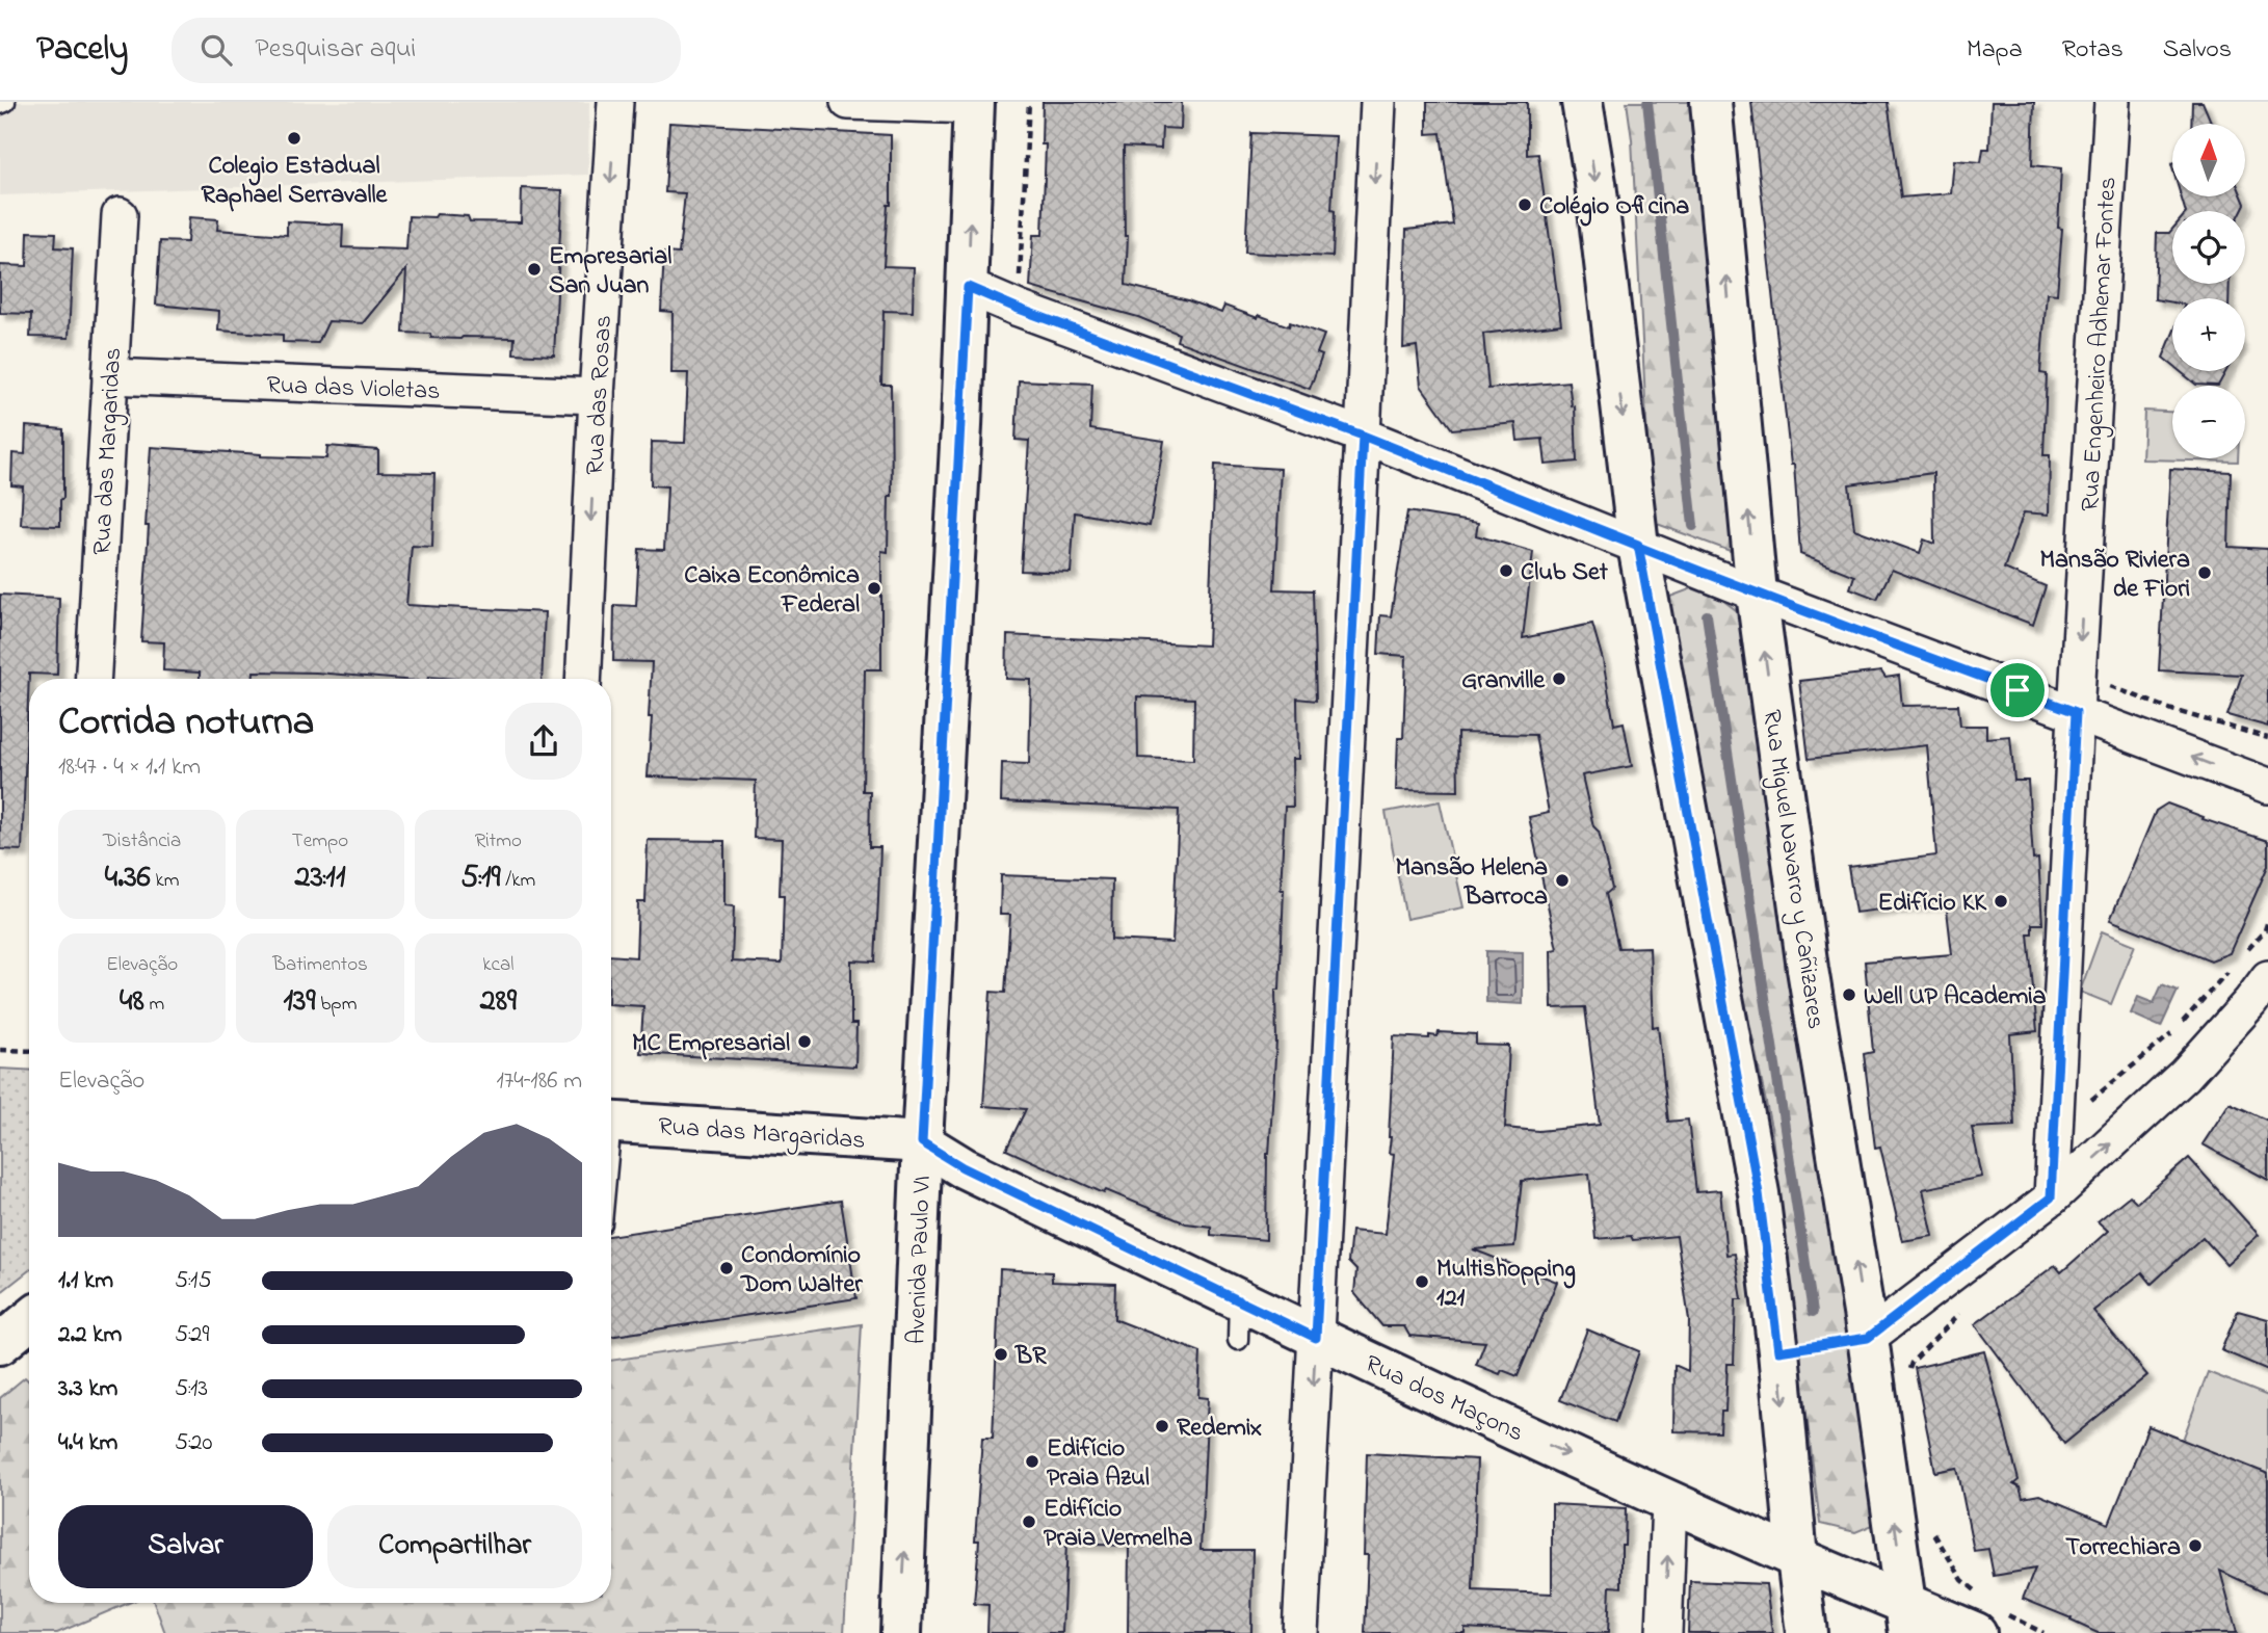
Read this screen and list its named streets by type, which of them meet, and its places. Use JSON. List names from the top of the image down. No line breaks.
{"streets":{"street":["Rua Engenheiro Adhemar Fontes","Rua das Violetas","Rua das Rosas","Rua das Margaridas","Rua Miguel Navarro y Cañizares","Avenida Paulo VI","Rua dos Maçons"]},"crossings":[["Rua das Violetas","Rua das Rosas"],["Rua das Violetas","Rua das Margaridas"],["Rua das Margaridas","Avenida Paulo VI"],["Rua das Margaridas","Rua dos Maçons"],["Rua Miguel Navarro y Cañizares","Rua dos Maçons"],["Avenida Paulo VI","Rua dos Maçons"]],"one_way":["Rua Engenheiro Adhemar Fontes","Rua das Rosas","Avenida Paulo VI"],"places":["Colegio Estadual Raphael Serravalle","Colégio Oficina","Empresarial San Juan","Club Set","Mansão Riviera de Fiori","Caixa Econômica Federal","Granville","Mansão Helena Barroca","Edifício KK","Well UP Academia","MC Empresarial","Condomínio Dom Walter","Multishopping 121","BR","Redemix","Edifício Praia Azul","Edifício Praia Vermelha","Torrechiara"],"north":"top","page":{"header":"Pacely","search":"Pesquisar aqui","nav":["Mapa","Rotas","Salvos"],"map_buttons":["+","−"],"heading":["Corrida noturna","18:47 · 4 × 1.1 km"],"stats":[["Distância","4.36 km"],["Tempo","23:11"],["Ritmo","5:19 /km"],["Elevação","48 m"],["Batimentos","139 bpm"],["kcal","289"]],"chart":["Elevação","174–186 m"],"list":[{"name":"1.1 km","note":"5:15"},{"name":"2.2 km","note":"5:29"},{"name":"3.3 km","note":"5:13"},{"name":"4.4 km","note":"5:20"}],"buttons":["Salvar","Compartilhar"]}}
